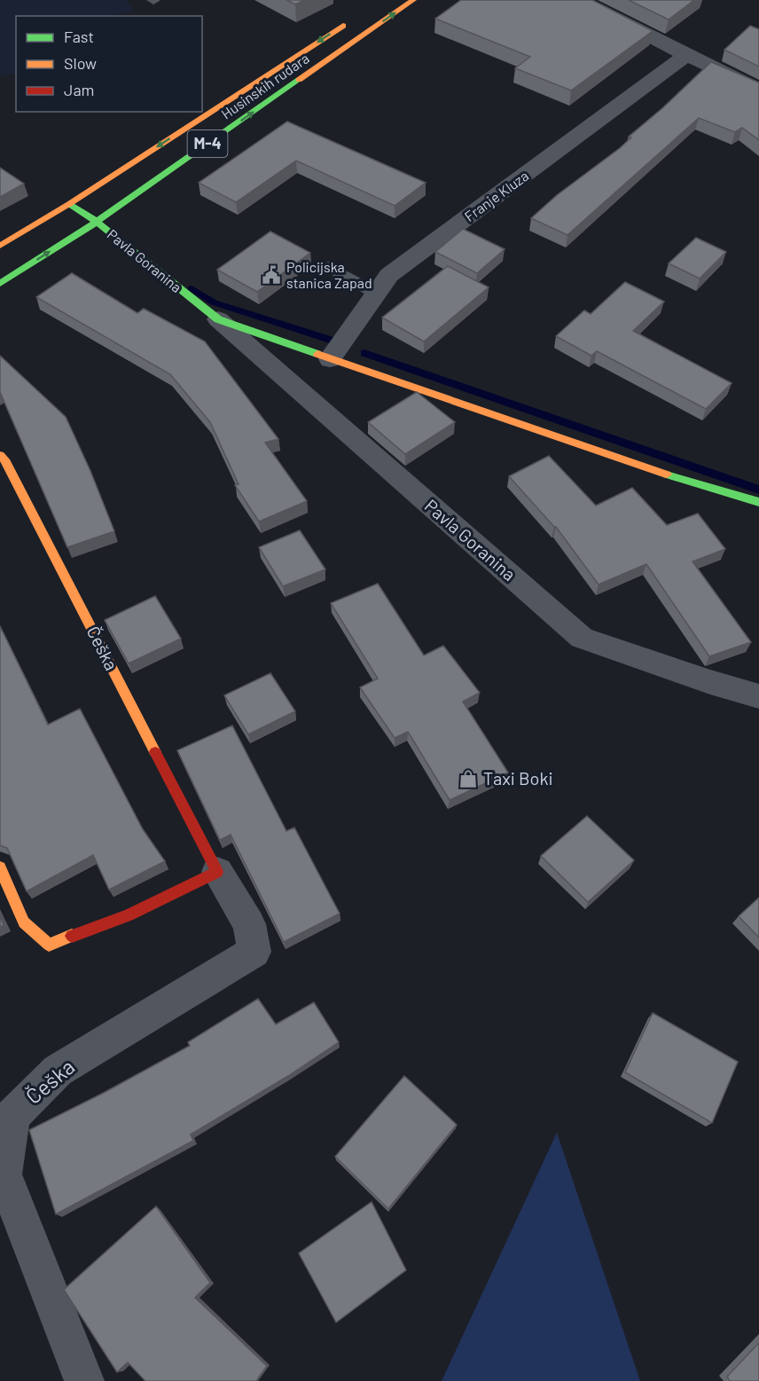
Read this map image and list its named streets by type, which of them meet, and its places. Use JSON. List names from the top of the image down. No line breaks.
{"streets":{"street":["Husinskih rudara","M-4","Franje Kluza","Pavla Goranina","Češka"]},"crossings":[["Husinskih rudara","Pavla Goranina"],["Franje Kluza","Pavla Goranina"]],"places":{"public building":["Policijska stanica Zapad"],"shop":["Taxi Boki"]},"legend":["Fast","Slow","Jam"]}
